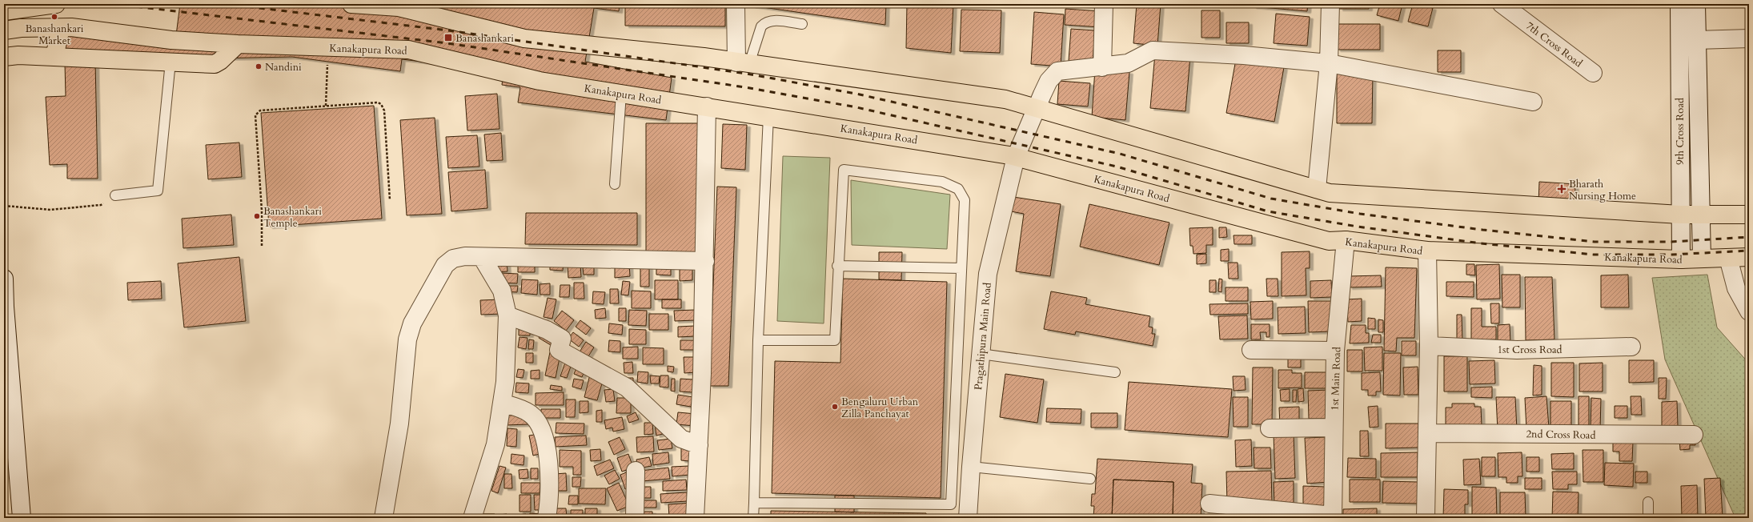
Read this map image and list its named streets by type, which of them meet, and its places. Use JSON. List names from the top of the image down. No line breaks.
{"streets":{"main road":["Kanakapura Road"],"street":["7th Cross Road","9th Cross Road","Pragathipura Main Road","1st Cross Road","1st Main Road","2nd Cross Road"]},"crossings":[["Kanakapura Road","9th Cross Road"],["Kanakapura Road","Pragathipura Main Road"],["Kanakapura Road","1st Main Road"]],"places":{"other":["Banashankari Market","Nandini","Banashankari Temple","Bengaluru Urban Zilla Panchayat"],"transit":["Banashankari"],"health":["Bharath Nursing Home"]}}
